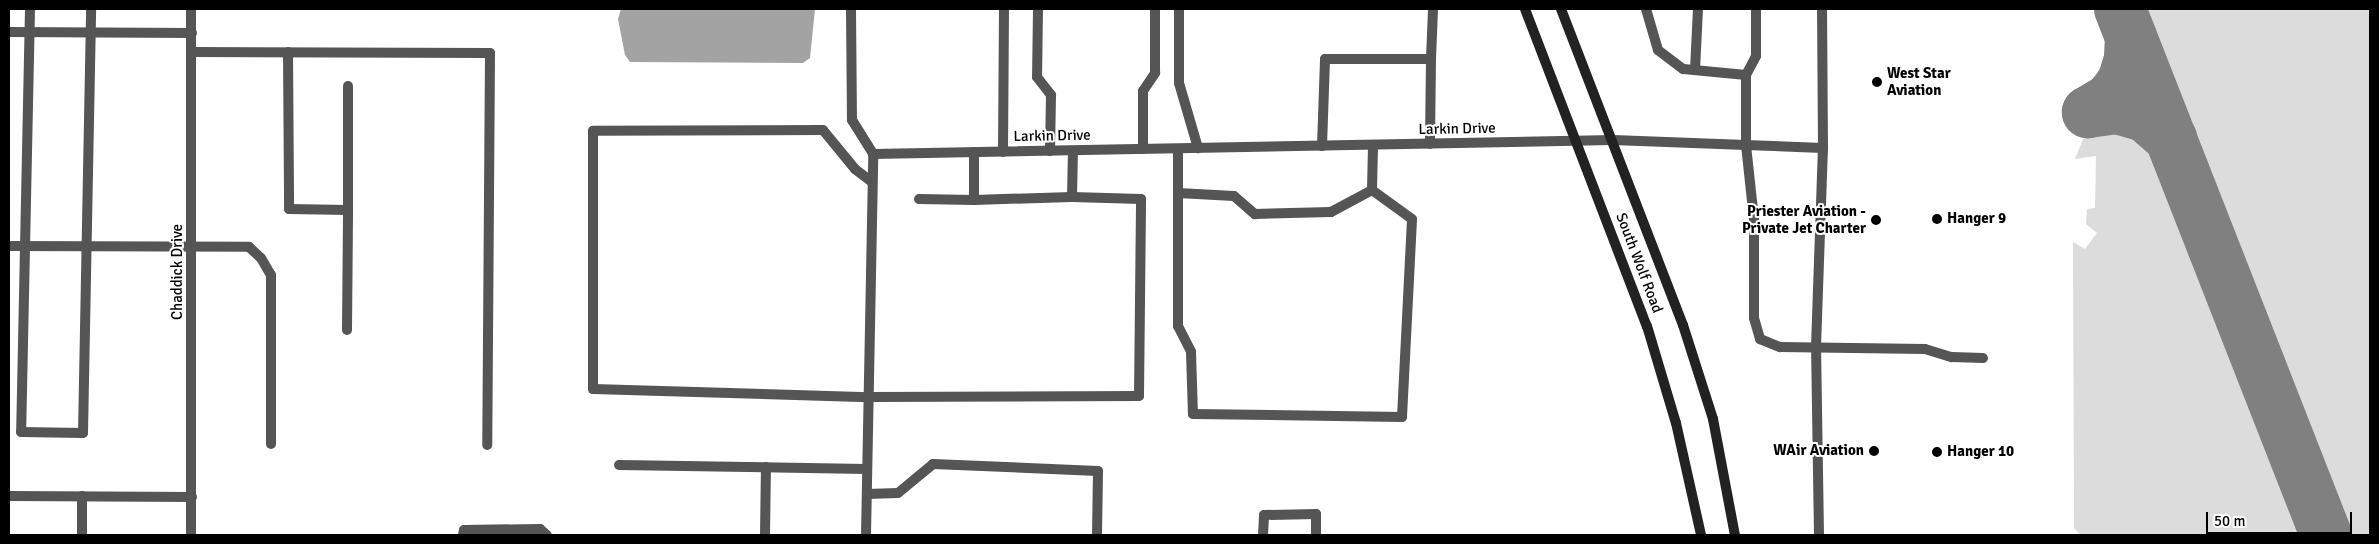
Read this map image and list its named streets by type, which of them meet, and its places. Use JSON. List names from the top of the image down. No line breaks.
{"streets":{"main road":["South Wolf Road"],"street":["Larkin Drive","Chaddick Drive"]},"crossings":[["Larkin Drive","South Wolf Road"]],"places":["West Star Aviation","Hanger 9","Priester Aviation - Private Jet Charter","WAir Aviation","Hanger 10"],"scale_bar":"50 m"}
